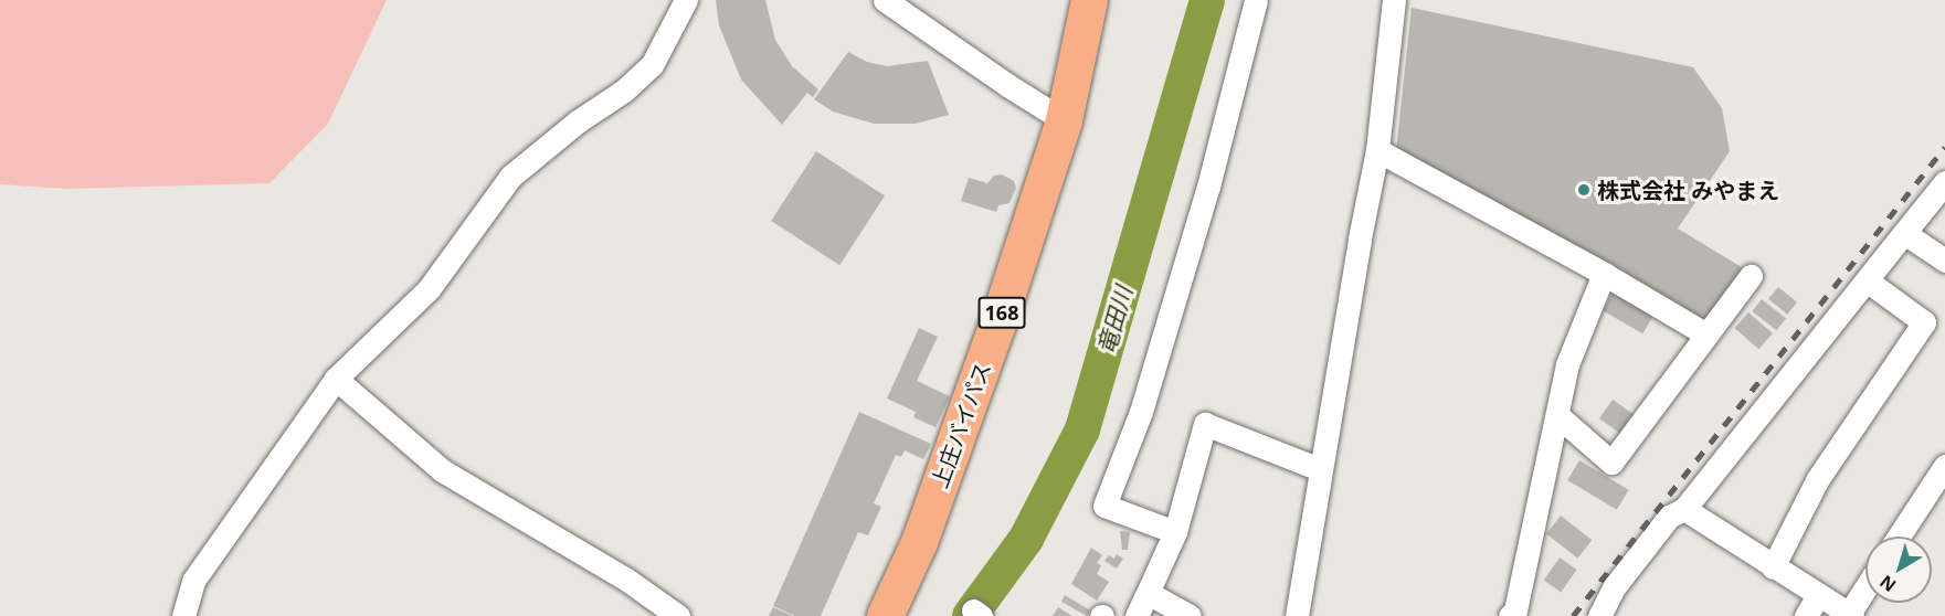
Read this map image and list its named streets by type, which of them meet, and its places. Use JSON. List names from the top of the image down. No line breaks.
{"streets":{"highway":["168","上庄バイパス"]},"water":["竜田川"],"places":["株式会社 みやまえ"],"north":"bottom left"}
